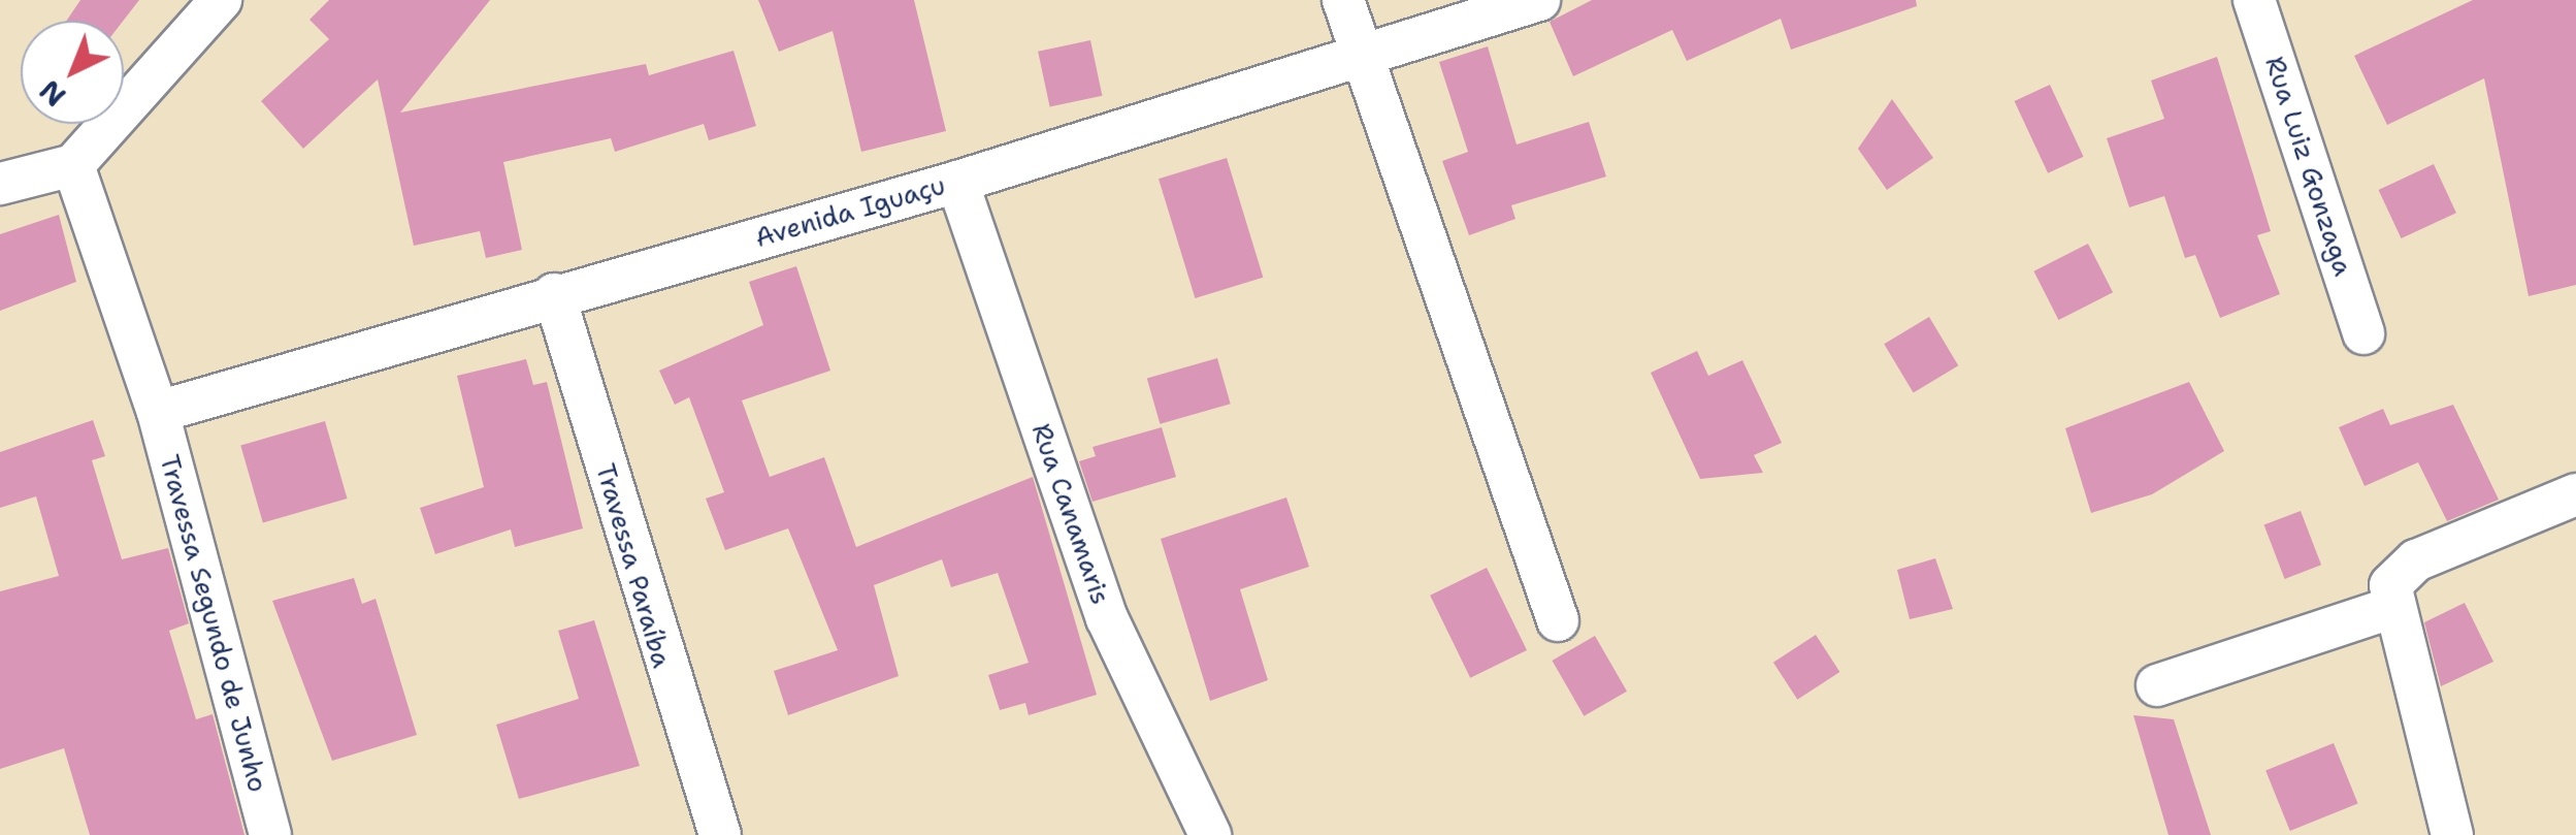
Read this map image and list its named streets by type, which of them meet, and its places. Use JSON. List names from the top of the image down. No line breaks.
{"streets":{"street":["Rua Luiz Gonzaga","Avenida Iguaçu","Rua Canamaris","Travessa Paraíba","Travessa Segundo de Junho"]},"crossings":[["Avenida Iguaçu","Rua Canamaris"],["Avenida Iguaçu","Travessa Paraíba"],["Avenida Iguaçu","Travessa Segundo de Junho"]],"north":"bottom left"}
